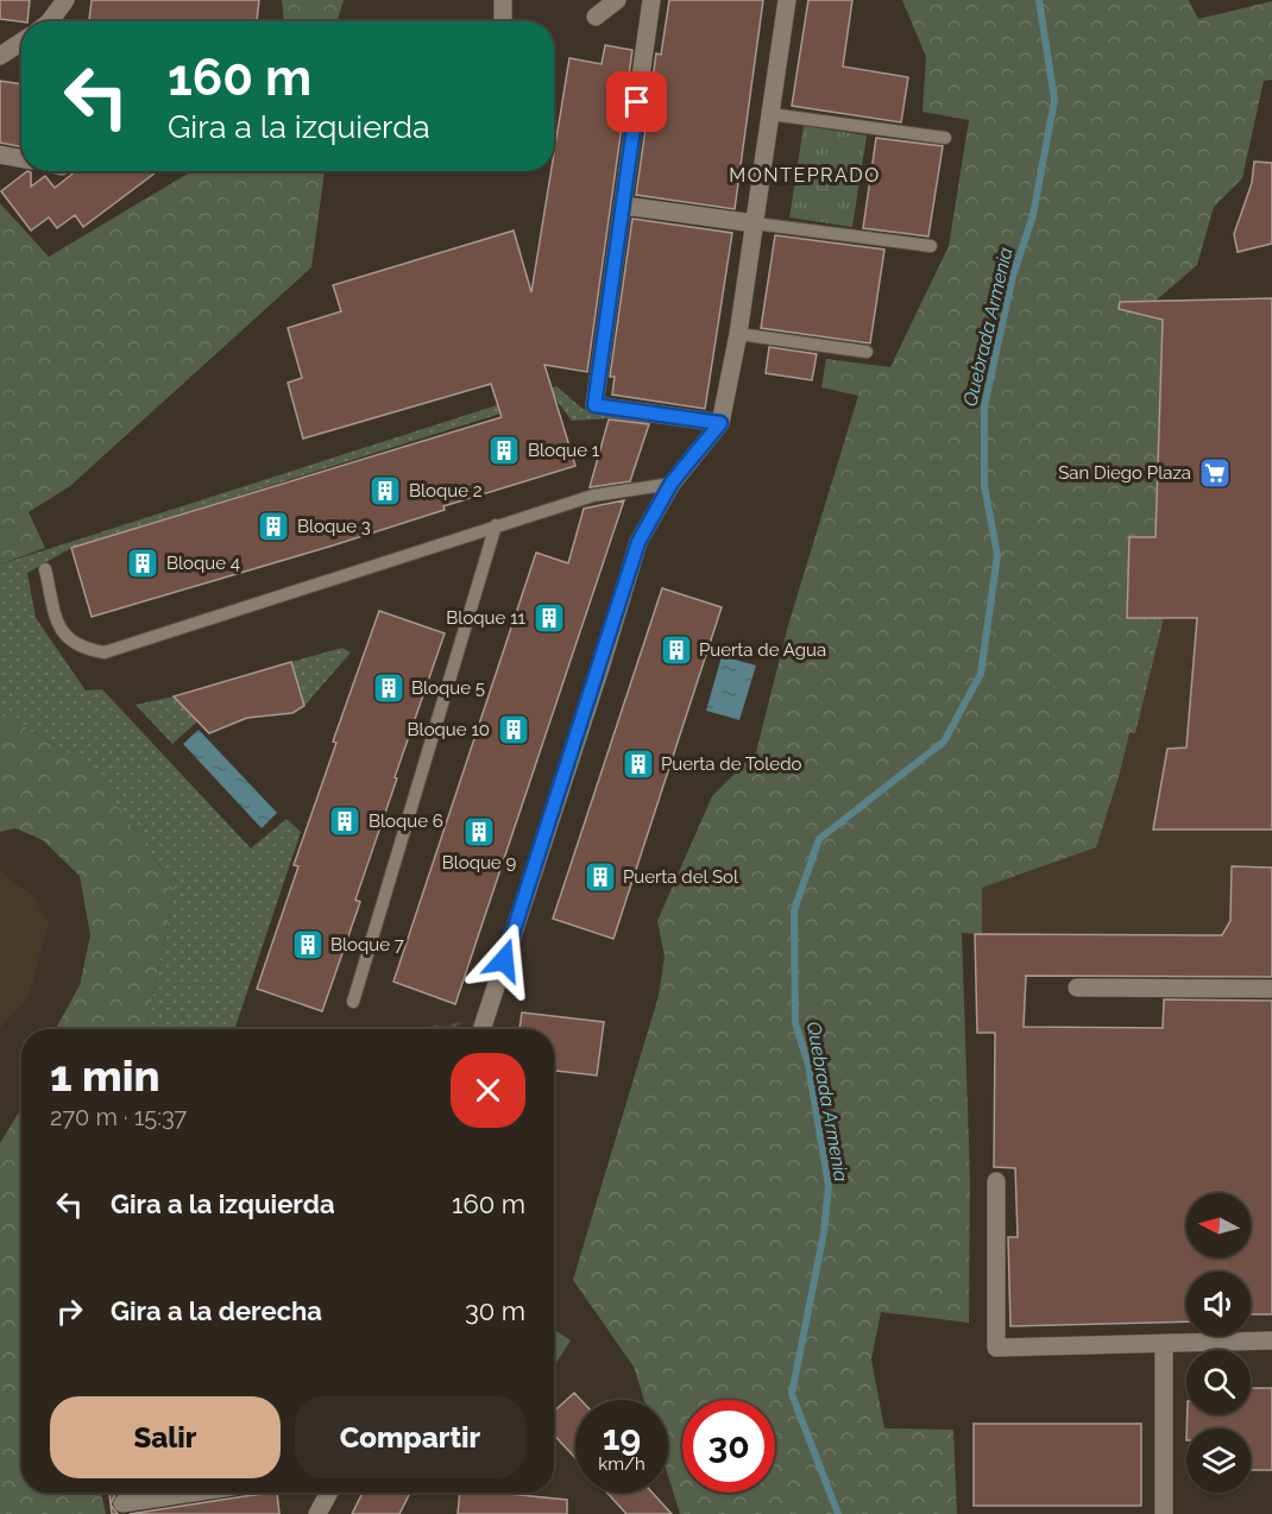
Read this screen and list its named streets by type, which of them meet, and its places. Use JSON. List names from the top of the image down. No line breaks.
{"districts":["MONTEPRADO"],"water":["Quebrada Armenia"],"places":{"building":["Bloque 1","Bloque 2","Bloque 3","Bloque 4","Bloque 11","Puerta de Agua","Bloque 5","Bloque 10","Puerta de Toledo","Bloque 6","Bloque 9","Puerta del Sol","Bloque 7"],"supermarket":["San Diego Plaza"]},"north":"left","page":{"turn":["160 m","Gira a la izquierda"],"heading":["1 min","270 m · 15:37"],"list":[{"name":"Gira a la izquierda","value":"160 m"},{"name":"Gira a la derecha","value":"30 m"}],"buttons":["Salir","Compartir"],"speed":"19 km/h","limit":"30"}}
